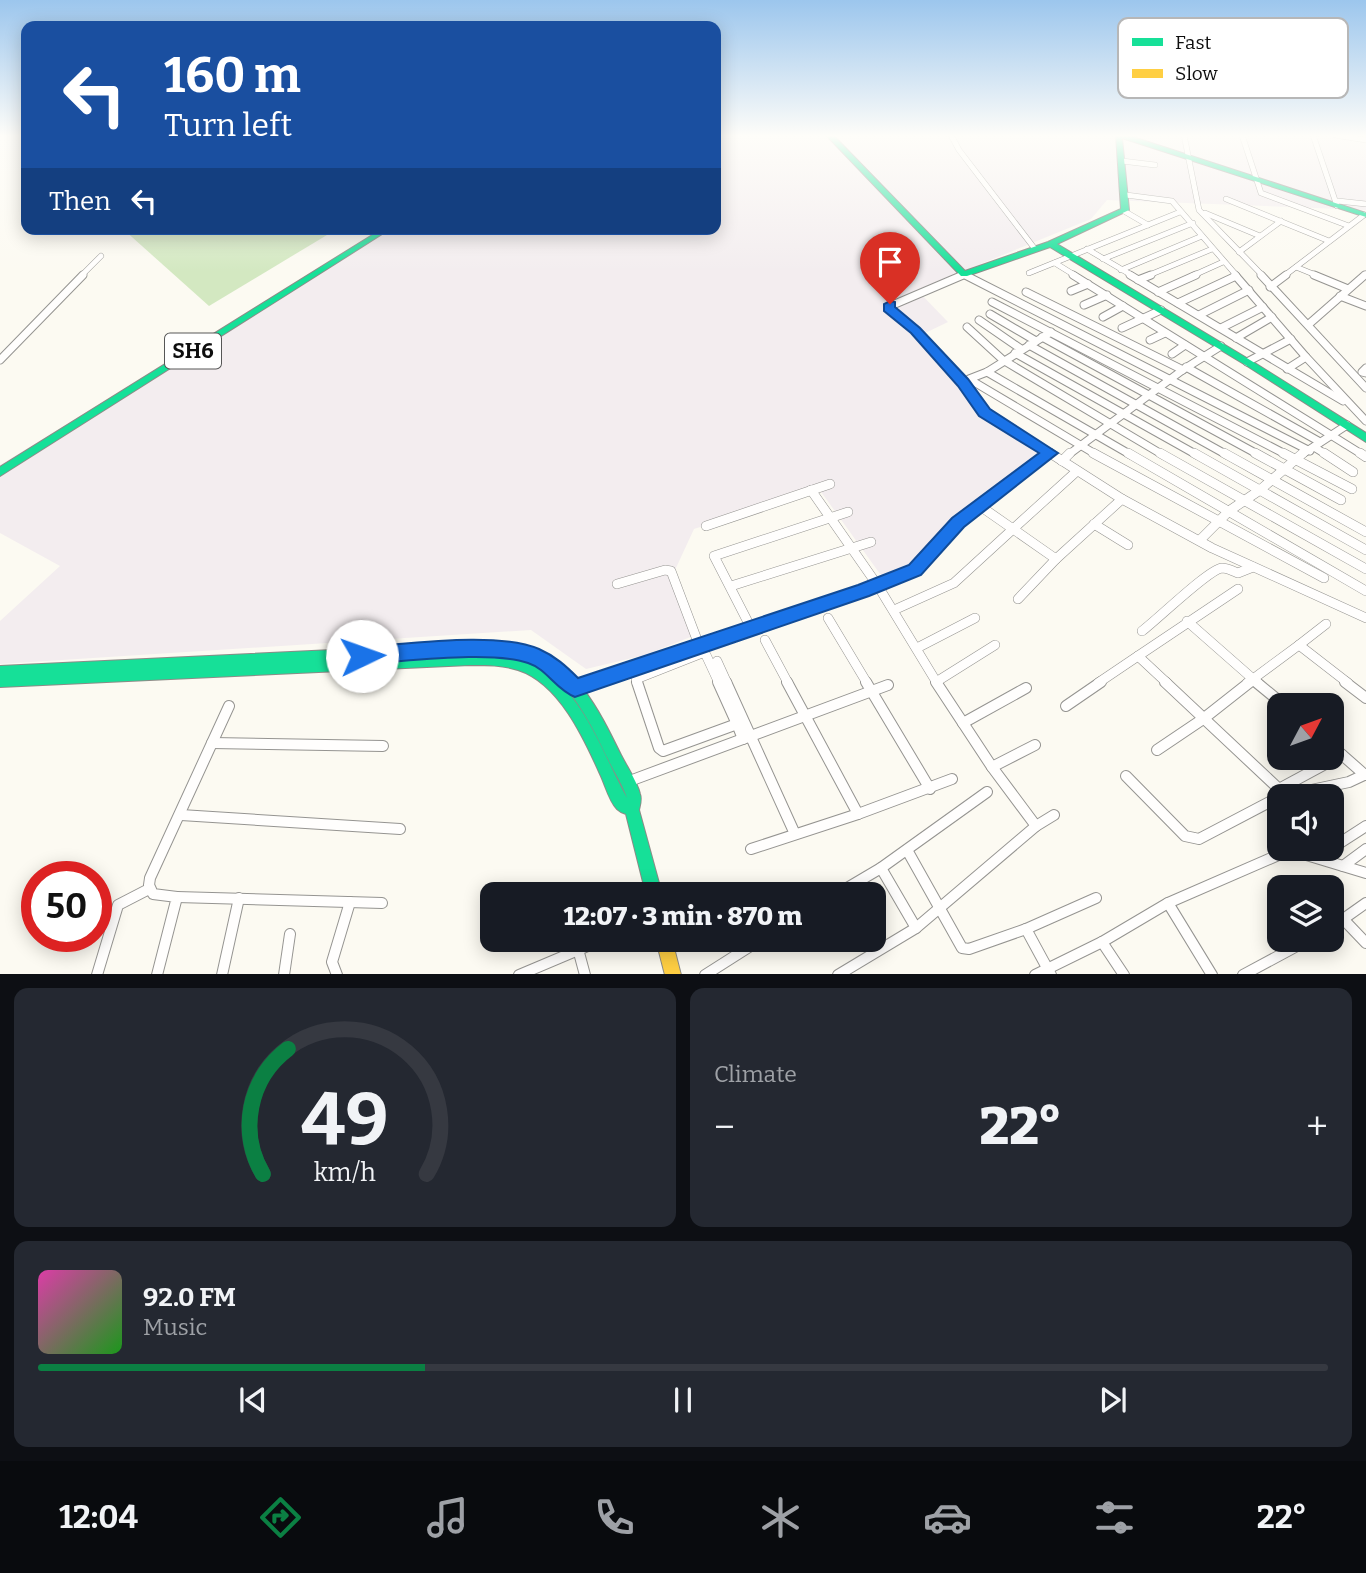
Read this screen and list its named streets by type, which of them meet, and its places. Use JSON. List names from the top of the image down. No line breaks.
{"streets":{"main road":["SH6"]},"legend":["Fast","Slow"],"north":"top right","page":{"turn":["160 m","Turn left"],"then":"Then","limit":"50","trip":"12:07 · 3 min · 870 m","tile":"Climate","heat":["−","22°","+"],"song":["92.0 FM","Music"],"tabs":["12:04","22°"],"gauge":["49","km/h"]}}
